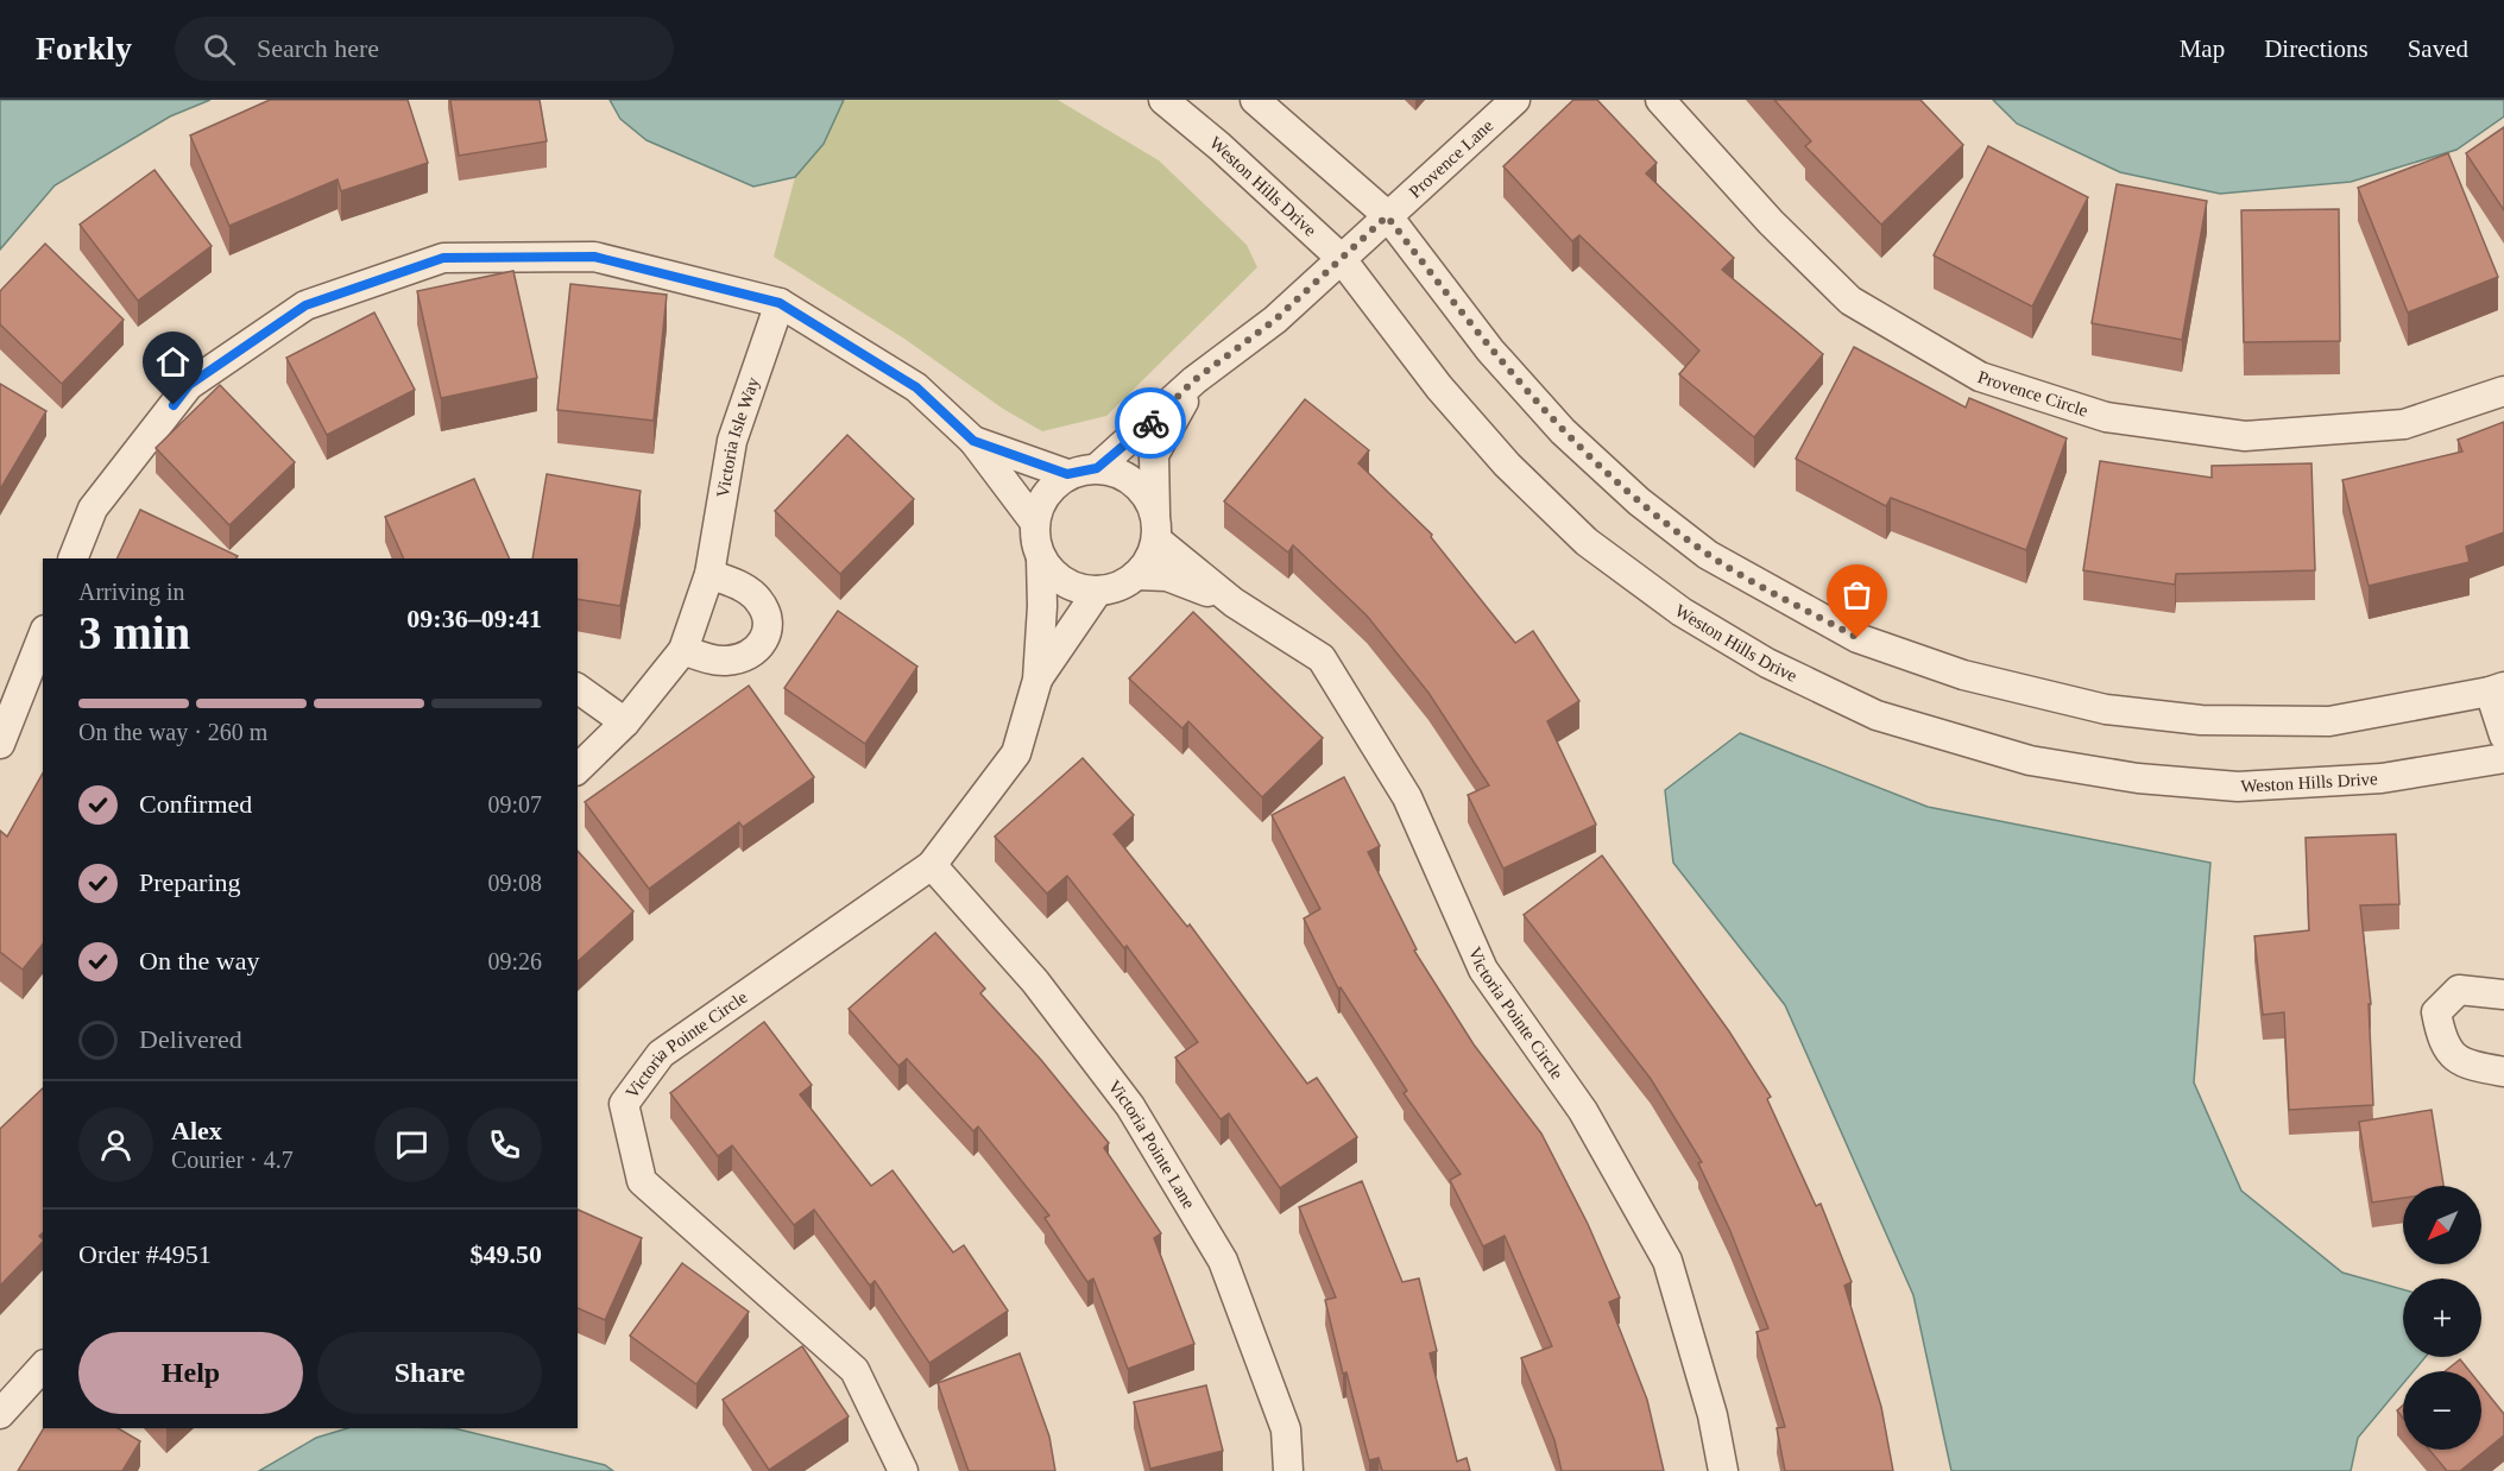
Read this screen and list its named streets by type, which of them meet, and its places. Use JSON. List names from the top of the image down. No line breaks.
{"streets":{"street":["Provence Lane","Weston Hills Drive","Provence Circle","Victoria Isle Way","Victoria Pointe Circle","Victoria Pointe Lane"]},"crossings":[["Provence Lane","Weston Hills Drive"],["Provence Lane","Victoria Pointe Circle"],["Victoria Pointe Circle","Victoria Pointe Lane"]],"north":"bottom left","page":{"header":"Forkly","search":"Search here","nav":["Map","Directions","Saved"],"heading":["3 min","Arriving in","09:36–09:41"],"panel":["Alex","Courier · 4.7","Order #4951","$49.50"],"bar":"On the way · 260 m","list":[["Confirmed","09:07"],["Preparing","09:08"],["On the way","09:26"],"Delivered"],"map_buttons":["+","−"],"buttons":["Help","Share"]}}
